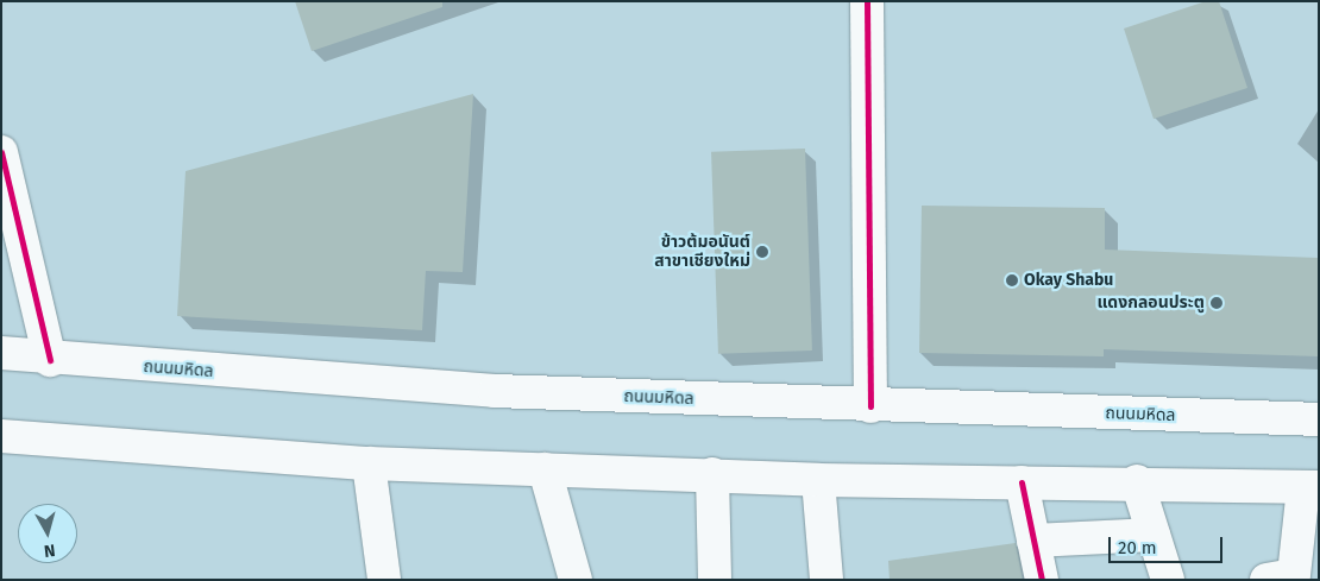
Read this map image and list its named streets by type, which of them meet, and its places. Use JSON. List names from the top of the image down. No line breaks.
{"streets":{"main road":["ถนนมหิดล"]},"places":["ข้าวต้มอนันต์ สาขาเชียงใหม่","Okay Shabu","แดงกลอนประตู"],"scale_bar":"20 m","north":"bottom"}
